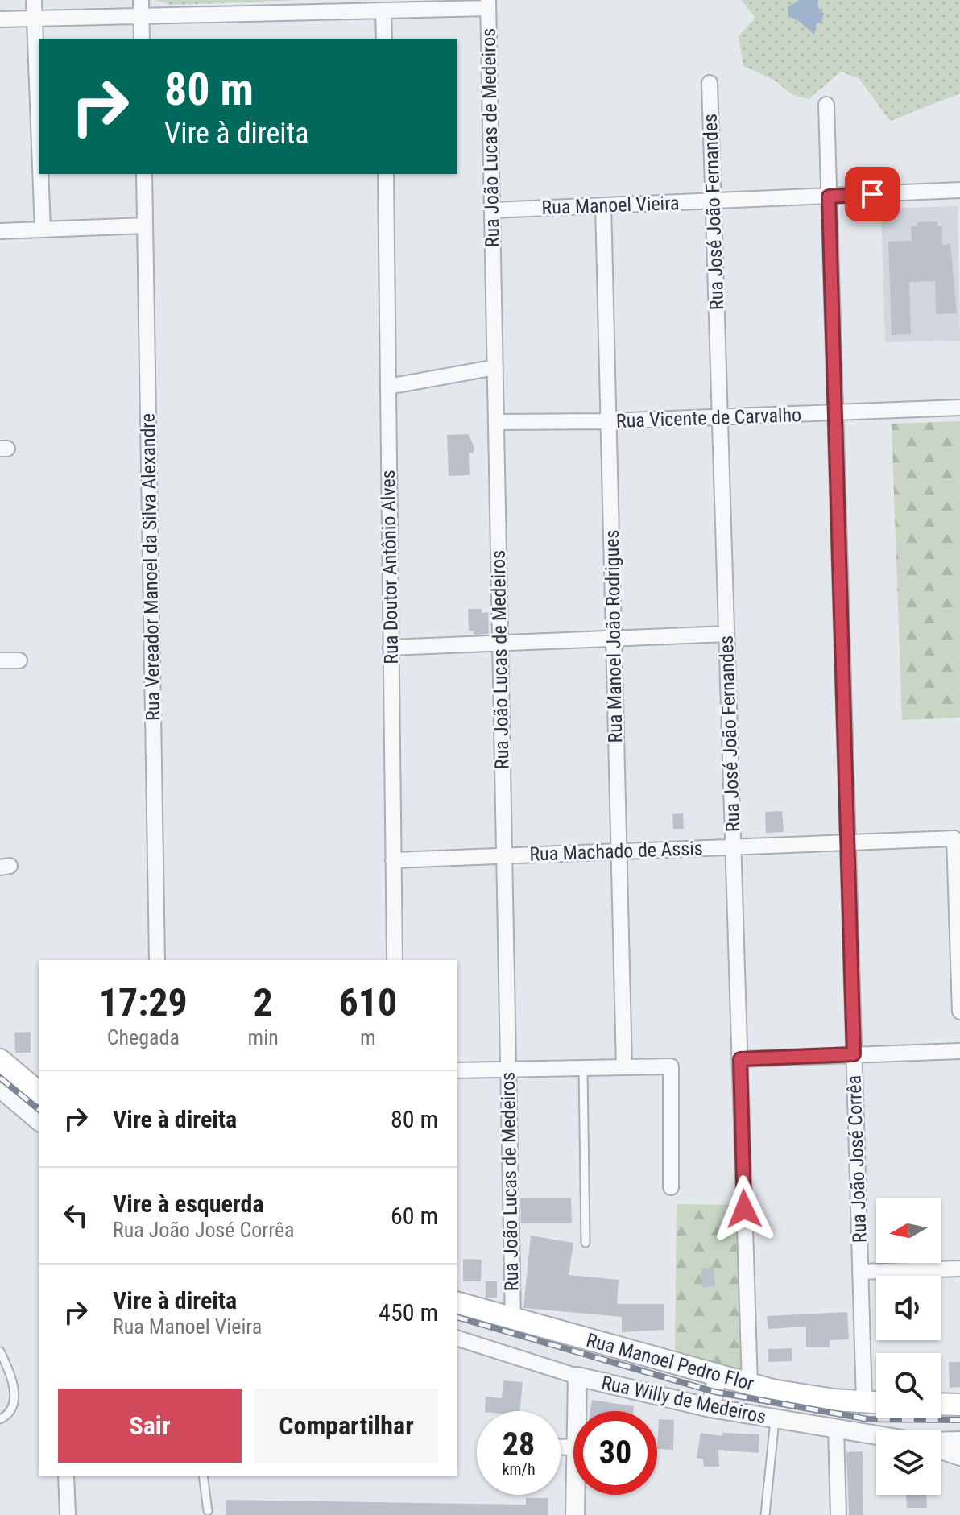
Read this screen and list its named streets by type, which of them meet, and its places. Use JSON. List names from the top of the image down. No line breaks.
{"streets":{"main road":["Rua Manoel Pedro Flor"],"street":["Rua João Lucas de Medeiros","Rua Manoel Vieira","Rua José João Fernandes","Rua Vicente de Carvalho","Rua Vereador Manoel da Silva Alexandre","Rua Doutor Antônio Alves","Rua Manoel João Rodrigues","Rua Machado de Assis","Rua João José Corrêa","Rua Willy de Medeiros"]},"crossings":[["Rua João Lucas de Medeiros","Rua Manoel Vieira"],["Rua João Lucas de Medeiros","Rua Vicente de Carvalho"],["Rua João Lucas de Medeiros","Rua Machado de Assis"],["Rua João Lucas de Medeiros","Rua Manoel Pedro Flor"],["Rua Manoel Vieira","Rua José João Fernandes"],["Rua Manoel Vieira","Rua Manoel João Rodrigues"],["Rua Manoel Vieira","Rua João José Corrêa"],["Rua José João Fernandes","Rua Vicente de Carvalho"],["Rua José João Fernandes","Rua Machado de Assis"],["Rua José João Fernandes","Rua Manoel Pedro Flor"],["Rua Vicente de Carvalho","Rua Manoel João Rodrigues"],["Rua Vicente de Carvalho","Rua João José Corrêa"],["Rua Doutor Antônio Alves","Rua Machado de Assis"],["Rua Manoel João Rodrigues","Rua Machado de Assis"],["Rua Machado de Assis","Rua João José Corrêa"],["Rua João José Corrêa","Rua Manoel Pedro Flor"]],"north":"left","page":{"turn":["80 m","Vire à direita"],"eta":["17:29","Chegada","2","min","610","m"],"list":[{"name":"Vire à direita","value":"80 m"},{"name":"Vire à esquerda","note":"Rua João José Corrêa","value":"60 m"},{"name":"Vire à direita","note":"Rua Manoel Vieira","value":"450 m"}],"buttons":["Sair","Compartilhar"],"speed":"28 km/h","limit":"30"}}
